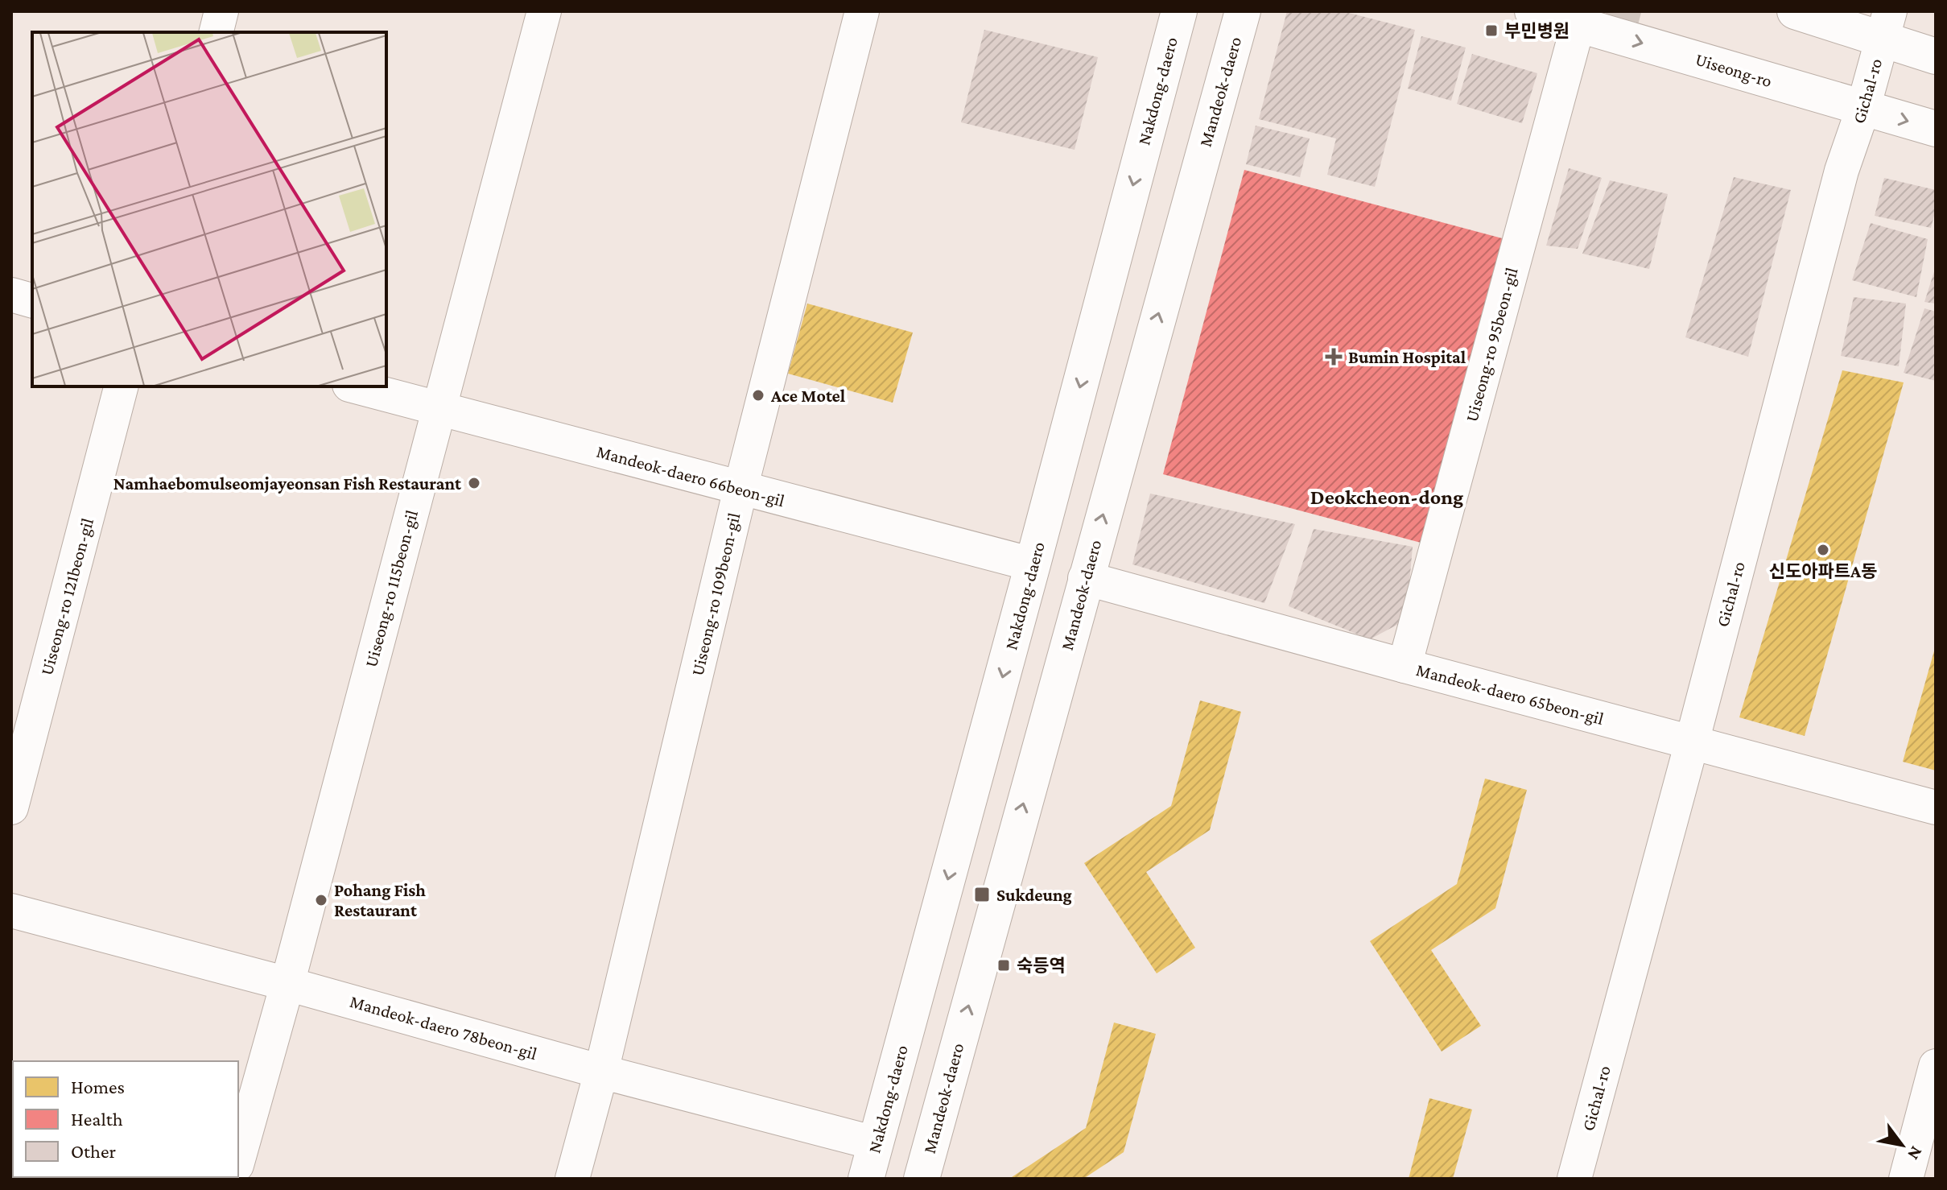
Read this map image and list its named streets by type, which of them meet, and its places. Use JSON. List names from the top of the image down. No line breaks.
{"streets":{"main road":["Uiseong-ro","Nakdong-daero","Mandeok-daero"],"street":["Gichal-ro","Uiseong-ro 95beon-gil","Mandeok-daero 66beon-gil","Uiseong-ro 115beon-gil","Uiseong-ro 109beon-gil","Uiseong-ro 121beon-gil","Mandeok-daero 65beon-gil","Mandeok-daero 78beon-gil"]},"crossings":[["Uiseong-ro","Gichal-ro"],["Uiseong-ro","Uiseong-ro 95beon-gil"],["Nakdong-daero","Mandeok-daero 66beon-gil"],["Nakdong-daero","Mandeok-daero 78beon-gil"],["Gichal-ro","Mandeok-daero 65beon-gil"],["Mandeok-daero","Mandeok-daero 65beon-gil"],["Uiseong-ro 95beon-gil","Mandeok-daero 65beon-gil"],["Mandeok-daero 66beon-gil","Uiseong-ro 115beon-gil"],["Mandeok-daero 66beon-gil","Uiseong-ro 109beon-gil"],["Uiseong-ro 115beon-gil","Mandeok-daero 78beon-gil"],["Uiseong-ro 109beon-gil","Mandeok-daero 78beon-gil"]],"one_way":["Nakdong-daero","Mandeok-daero"],"districts":["Deokcheon-dong"],"places":{"transit":["부민병원","Sukdeung","숙등역"],"health":["Bumin Hospital"],"other":["Ace Motel","Namhaebomulseomjayeonsan Fish Restaurant","신도아파트A동","Pohang Fish Restaurant"]},"legend":["Homes","Health","Other"],"north":"bottom right"}
